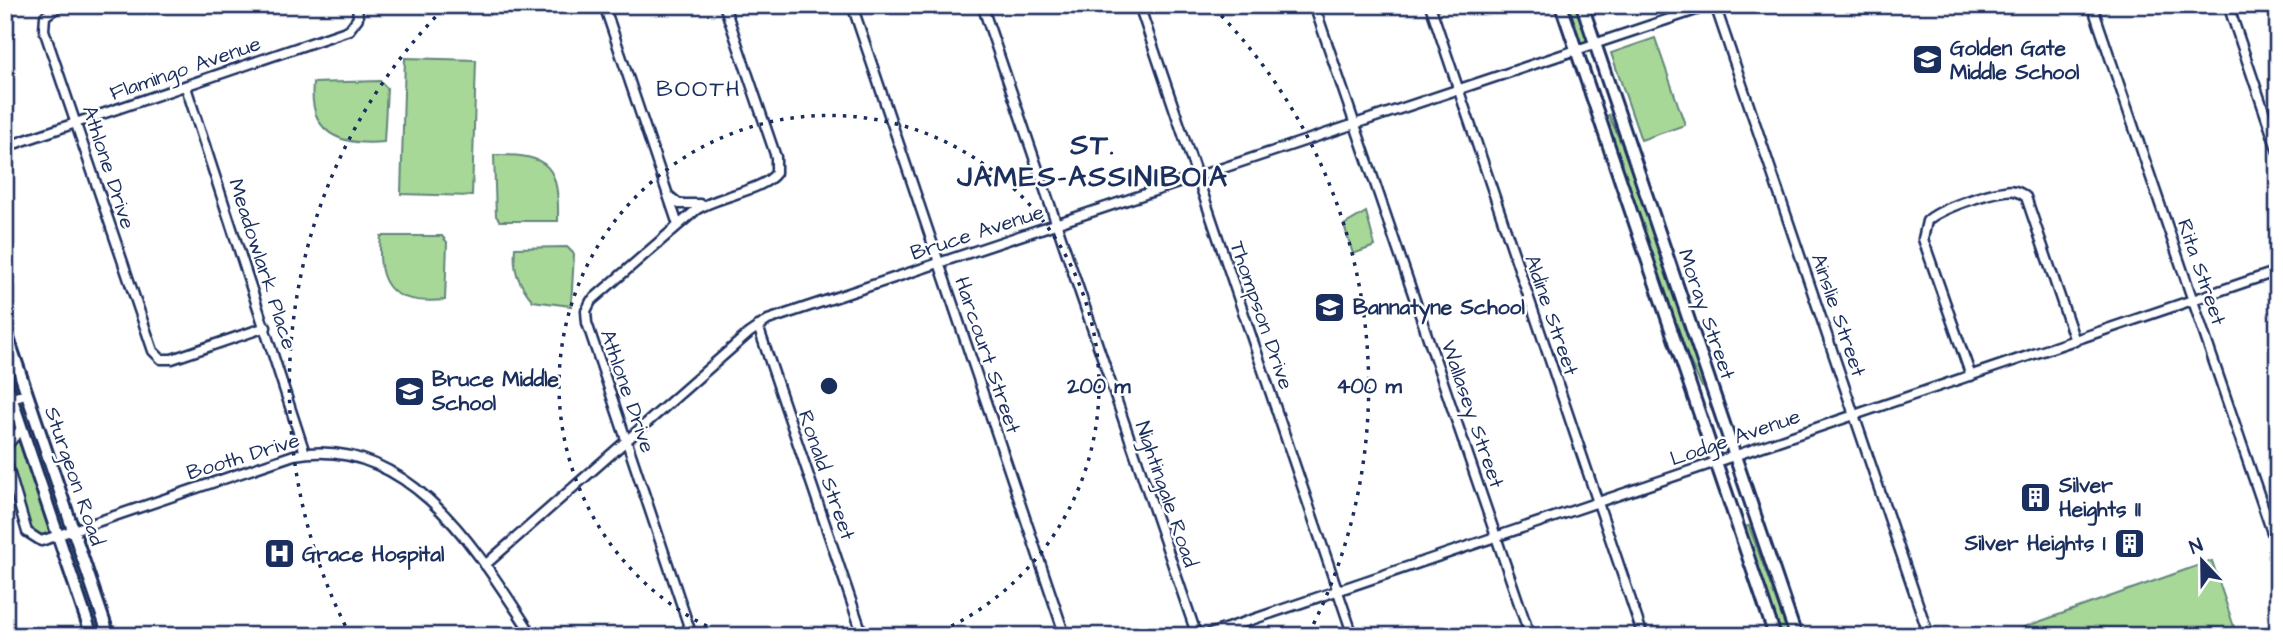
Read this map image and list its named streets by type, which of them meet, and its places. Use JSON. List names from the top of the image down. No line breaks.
{"streets":{"main road":["Moray Street","Sturgeon Road"],"street":["Flamingo Avenue","Athlone Drive","Bruce Avenue","Meadowlark Place","Rita Street","Thompson Drive","Aldine Street","Ainslie Street","Harcourt Street","Wallasey Street","Lodge Avenue","Booth Drive","Ronald Street","Nightingale Road"]},"crossings":[["Flamingo Avenue","Athlone Drive"],["Flamingo Avenue","Meadowlark Place"],["Athlone Drive","Bruce Avenue"],["Athlone Drive","Meadowlark Place"],["Bruce Avenue","Moray Street"],["Bruce Avenue","Thompson Drive"],["Bruce Avenue","Aldine Street"],["Bruce Avenue","Ainslie Street"],["Bruce Avenue","Harcourt Street"],["Bruce Avenue","Wallasey Street"],["Bruce Avenue","Booth Drive"],["Bruce Avenue","Ronald Street"],["Bruce Avenue","Nightingale Road"],["Meadowlark Place","Booth Drive"],["Rita Street","Lodge Avenue"],["Moray Street","Lodge Avenue"],["Thompson Drive","Lodge Avenue"],["Aldine Street","Lodge Avenue"],["Ainslie Street","Lodge Avenue"],["Wallasey Street","Lodge Avenue"],["Booth Drive","Sturgeon Road"]],"districts":["BOOTH","ST. JAMES-ASSINIBOIA"],"places":{"school or university":["Golden Gate Middle School","Bannatyne School","Bruce Middle School"],"building":["Silver Heights II","Silver Heights I"],"hospital":["Grace Hospital"]},"north":"top","rings":["200 m","400 m"]}
